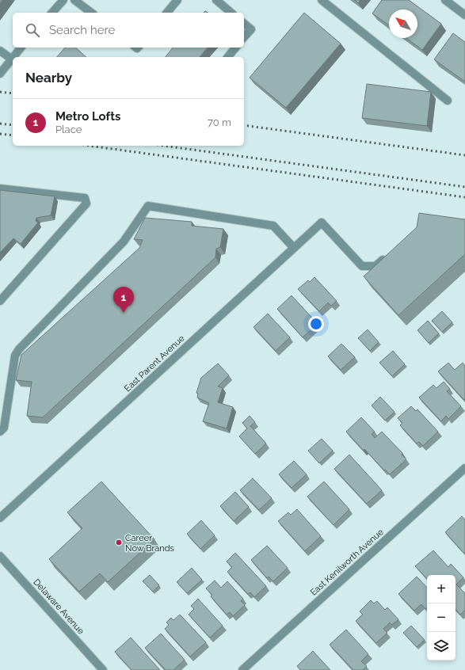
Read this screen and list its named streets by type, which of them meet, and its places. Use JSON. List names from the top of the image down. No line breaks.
{"streets":{"street":["East Parent Avenue","East Kenilworth Avenue","Delaware Avenue"]},"places":["Career Now Brands"],"north":"top left","page":{"search":"Search here","heading":"Nearby","list":[{"mark":"1","name":"Metro Lofts","note":"Place","value":"70 m"}],"pins":"1","map_buttons":["+","−"]}}
